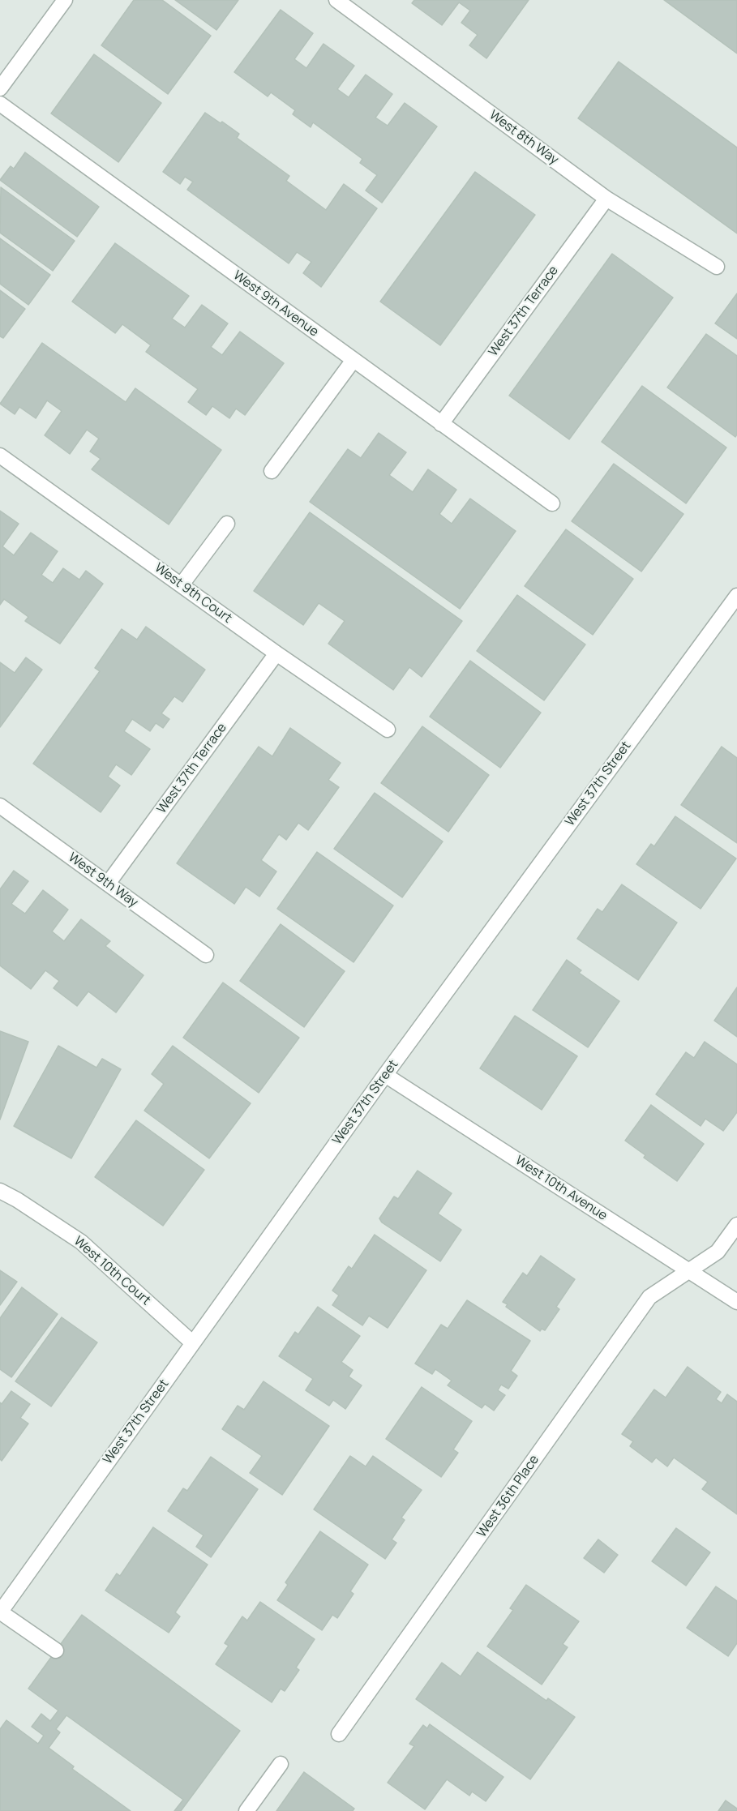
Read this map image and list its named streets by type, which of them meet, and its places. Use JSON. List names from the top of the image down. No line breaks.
{"streets":{"street":["West 8th Way","West 9th Avenue","West 37th Terrace","West 9th Court","West 37th Street","West 9th Way","West 10th Avenue","West 10th Court","West 36th Place"]},"crossings":[["West 8th Way","West 37th Terrace"],["West 9th Avenue","West 37th Terrace"],["West 37th Terrace","West 9th Court"],["West 37th Terrace","West 9th Way"],["West 37th Street","West 10th Avenue"],["West 37th Street","West 10th Court"],["West 10th Avenue","West 36th Place"]]}
